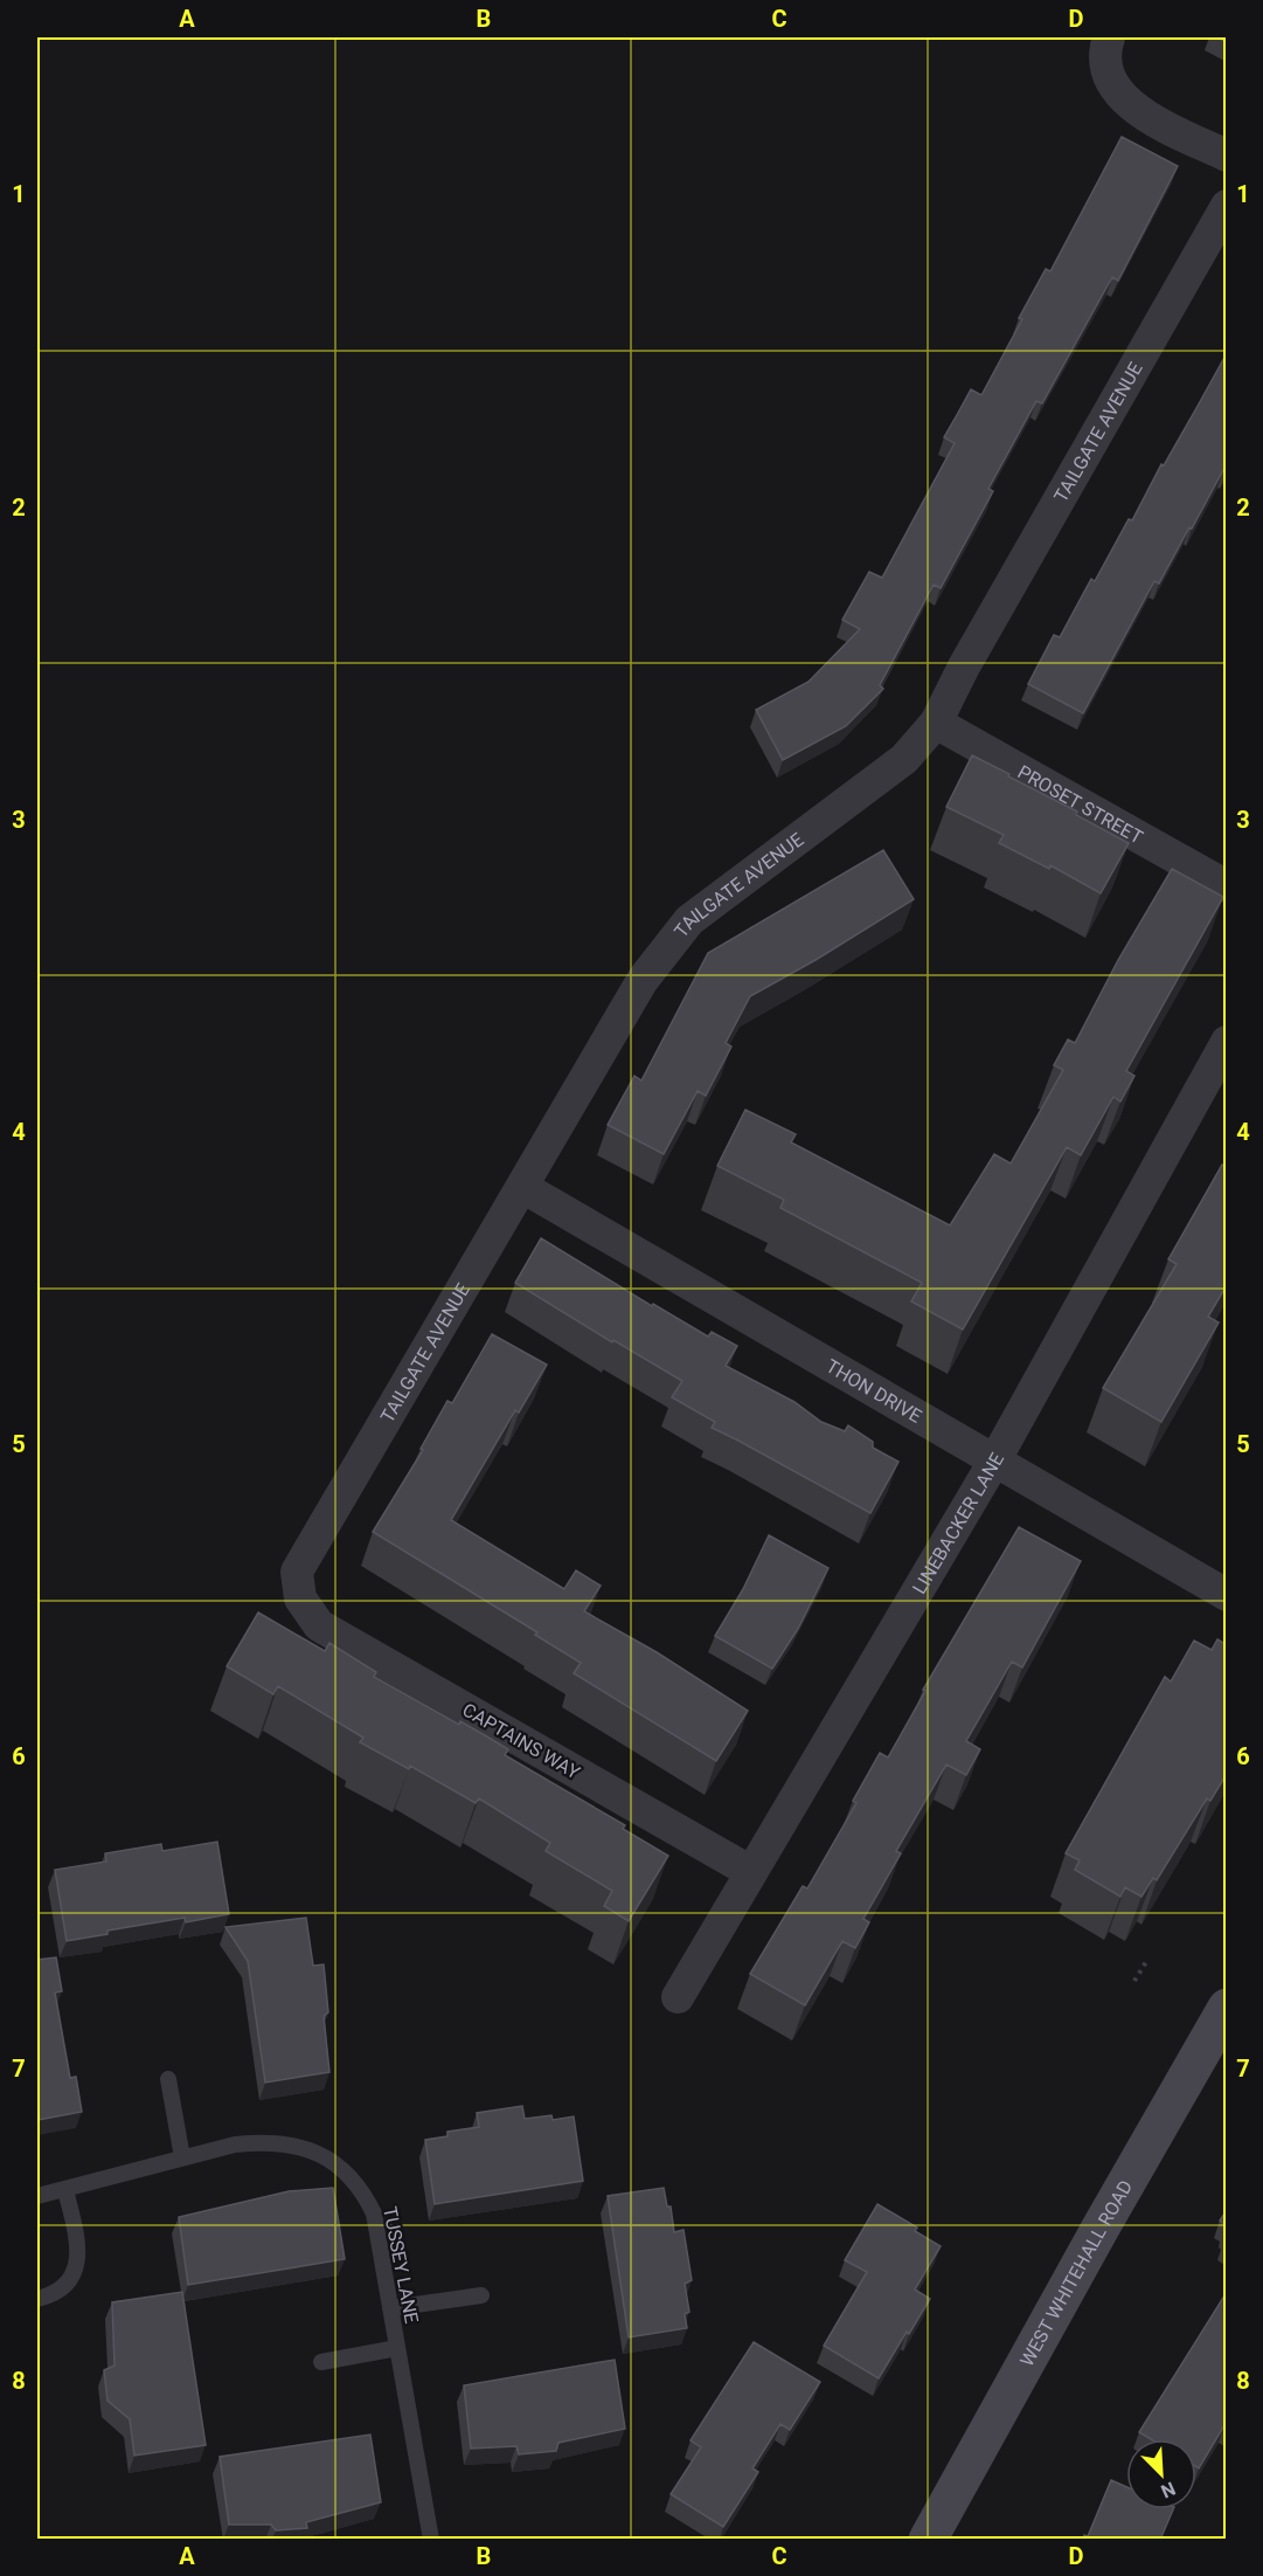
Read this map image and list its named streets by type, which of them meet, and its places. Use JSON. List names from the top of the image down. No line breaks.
{"streets":{"main road":["WEST WHITEHALL ROAD"],"street":["TAILGATE AVENUE","PROSET STREET","THON DRIVE","LINEBACKER LANE","CAPTAINS WAY"],"lane":["TUSSEY LANE"]},"crossings":[["TAILGATE AVENUE","PROSET STREET"],["TAILGATE AVENUE","THON DRIVE"],["TAILGATE AVENUE","CAPTAINS WAY"],["THON DRIVE","LINEBACKER LANE"],["LINEBACKER LANE","CAPTAINS WAY"]],"north":"bottom right","grid":{"columns":["A","B","C","D"],"rows":["1","2","3","4","5","6","7","8"]}}
